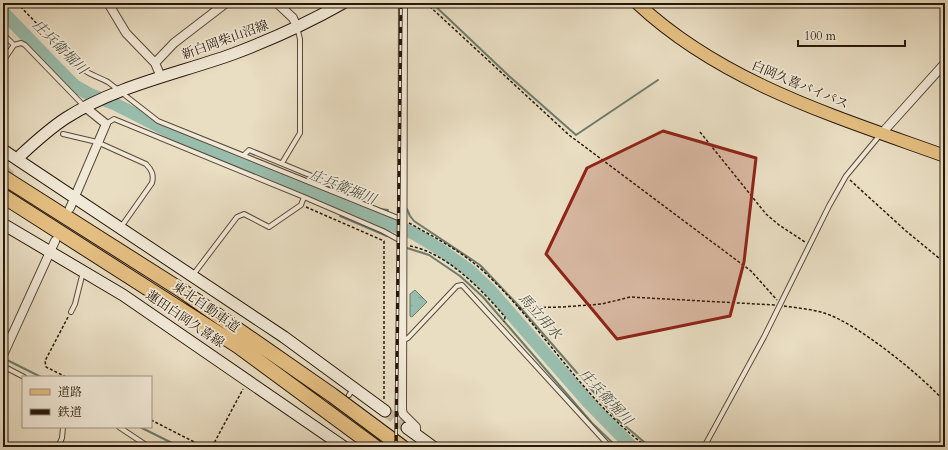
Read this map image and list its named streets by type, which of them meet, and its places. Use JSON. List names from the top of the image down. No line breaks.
{"streets":{"highway":["東北自動車道"],"main road":["白岡久喜バイパス"],"street":["新白岡柴山沼線","蓮田白岡久喜線"]},"water":["庄兵衛堀川","馬立用水"],"legend":["道路","鉄道"],"scale_bar":"100 m"}
